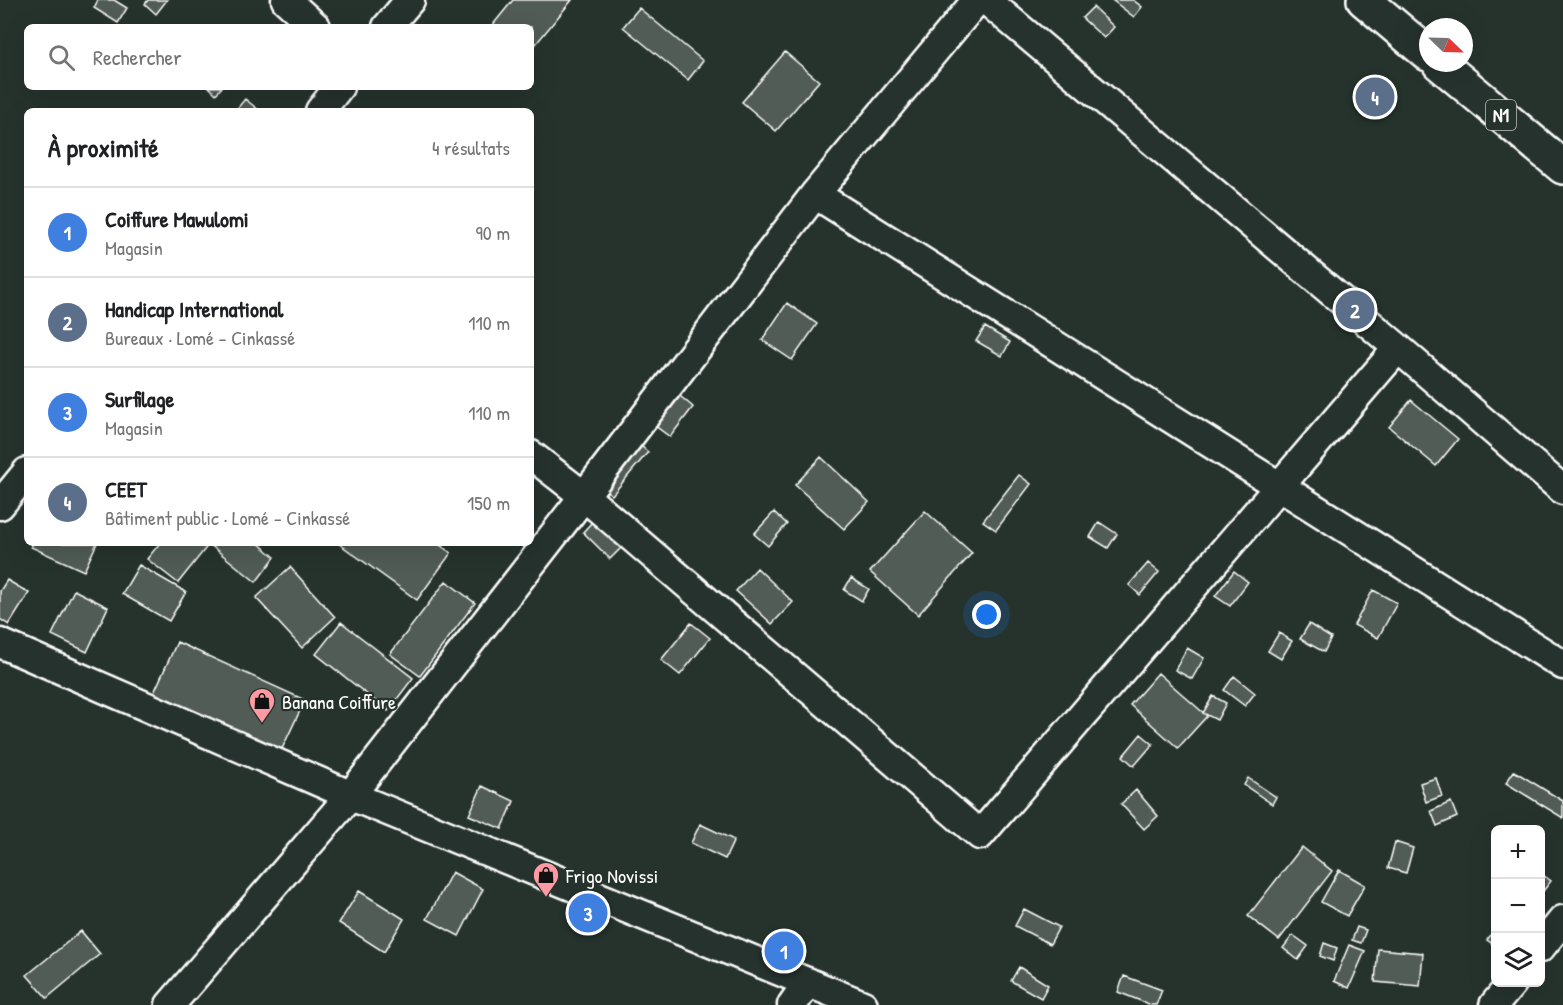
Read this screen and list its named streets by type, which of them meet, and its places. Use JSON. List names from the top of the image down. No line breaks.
{"streets":{"highway":["N1"]},"places":{"shop":["Banana Coiffure","Frigo Novissi"]},"north":"bottom right","page":{"search":"Rechercher","pins":["4","2","3","1"],"heading":["À proximité","4 résultats"],"list":[{"mark":"1","name":"Coiffure Mawulomi","note":"Magasin","value":"90 m"},{"mark":"2","name":"Handicap International","note":"Bureaux · Lomé - Cinkassé","value":"110 m"},{"mark":"3","name":"Surfilage","note":"Magasin","value":"110 m"},{"mark":"4","name":"CEET","note":"Bâtiment public · Lomé - Cinkassé","value":"150 m"}],"map_buttons":["+","−"]}}
